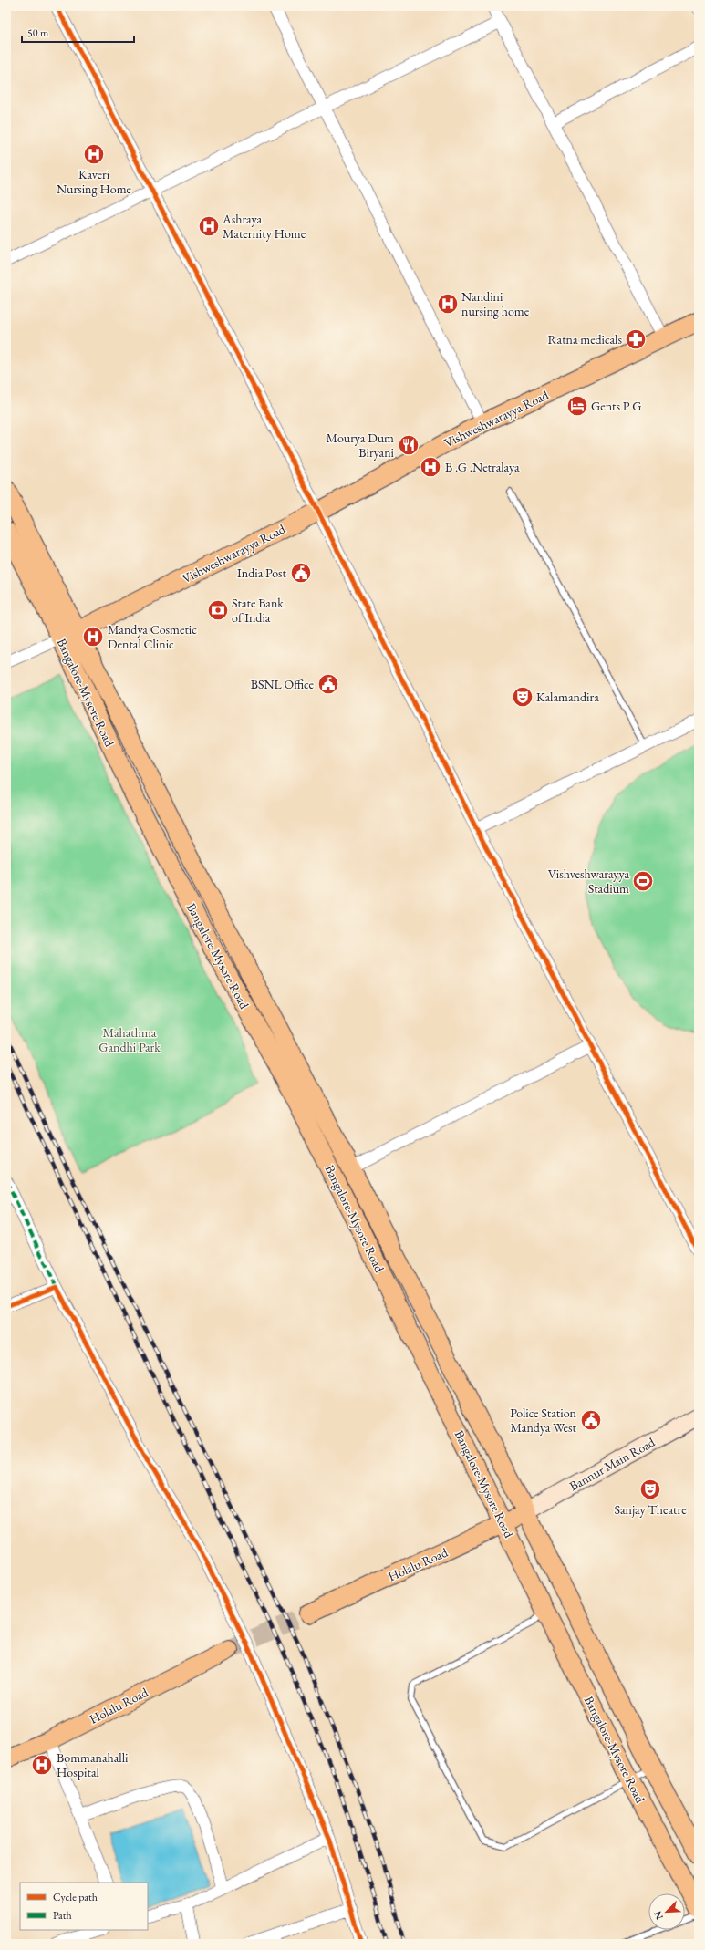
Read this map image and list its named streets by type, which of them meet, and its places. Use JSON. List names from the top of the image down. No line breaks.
{"streets":{"main road":["Vishweshwarayya Road","Bangalore-Mysore Road","Bannur Main Road","Holalu Road"]},"crossings":[["Vishweshwarayya Road","Bangalore-Mysore Road"],["Bangalore-Mysore Road","Bannur Main Road"],["Bangalore-Mysore Road","Holalu Road"],["Bannur Main Road","Holalu Road"]],"parks":["Mahathma Gandhi Park"],"places":{"hospital":["Kaveri Nursing Home","Ashraya Maternity Home","Nandini nursing home","B .G .Netralaya","Mandya Cosmetic Dental Clinic","Bommanahalli Hospital"],"pharmacy":["Ratna medicals"],"hotel":["Gents P G"],"restaurant":["Mourya Dum Biryani"],"public building":["India Post","BSNL Office","Police Station Mandya West"],"bank":["State Bank of India"],"theatre":["Kalamandira","Sanjay Theatre"],"sports":["Vishveshwarayya Stadium"]},"legend":["Cycle path","Path"],"scale_bar":"50 m","north":"bottom left"}
